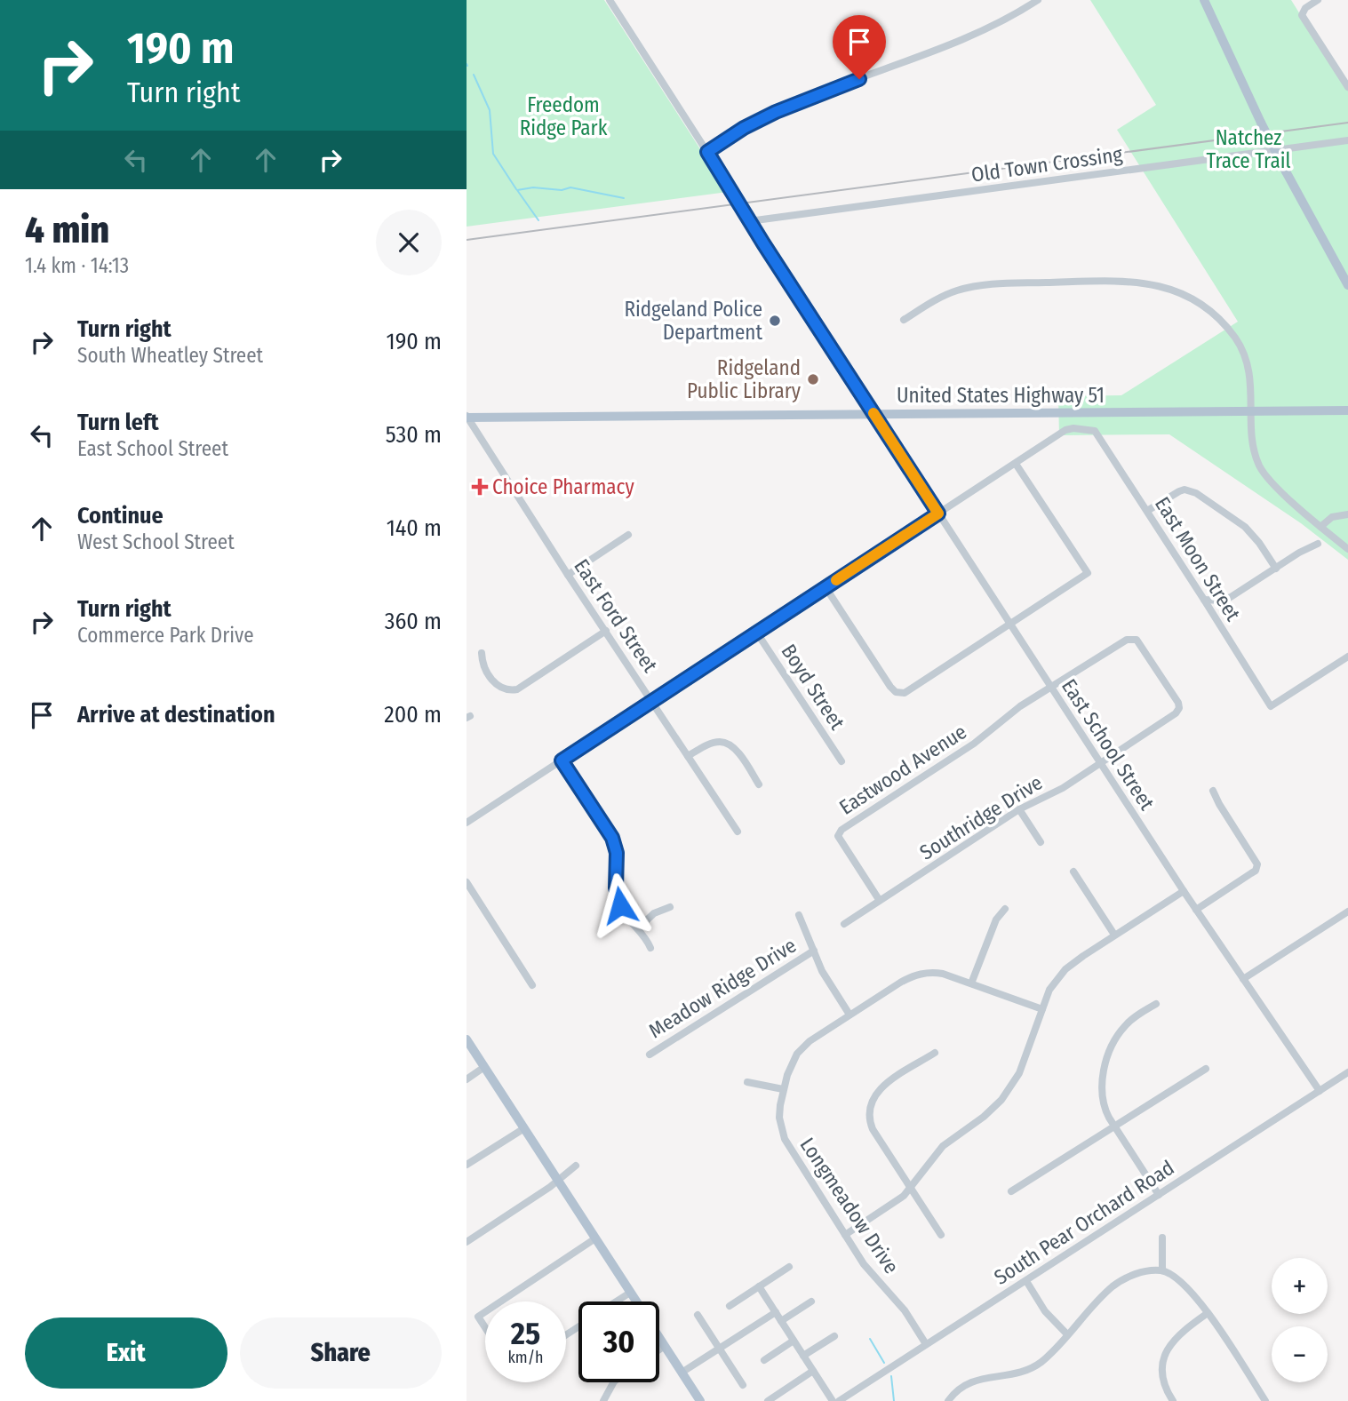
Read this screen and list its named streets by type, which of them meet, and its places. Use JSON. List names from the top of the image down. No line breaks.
{"streets":{"main road":["United States Highway 51"],"street":["Old Town Crossing","East Moon Street","East Ford Street","Boyd Street","East School Street","Eastwood Avenue","Southridge Drive","Meadow Ridge Drive","Longmeadow Drive","South Pear Orchard Road"]},"crossings":[["Old Town Crossing","East School Street"],["United States Highway 51","East Ford Street"],["United States Highway 51","East School Street"],["East School Street","Eastwood Avenue"],["East School Street","Southridge Drive"],["East School Street","South Pear Orchard Road"],["Eastwood Avenue","Southridge Drive"],["Longmeadow Drive","South Pear Orchard Road"]],"parks":["Freedom Ridge Park","Natchez Trace Trail"],"places":{"other":["Ridgeland Police Department","Ridgeland Public Library"],"health":["Choice Pharmacy"]},"page":{"turn":["190 m","Turn right"],"heading":["4 min","1.4 km · 14:13"],"list":[{"name":"Turn right","note":"South Wheatley Street","value":"190 m"},{"name":"Turn left","note":"East School Street","value":"530 m"},{"name":"Continue","note":"West School Street","value":"140 m"},{"name":"Turn right","note":"Commerce Park Drive","value":"360 m"},{"name":"Arrive at destination","value":"200 m"}],"map_buttons":["+","−"],"speed":"25 km/h","limit":"30","buttons":["Exit","Share"]}}
